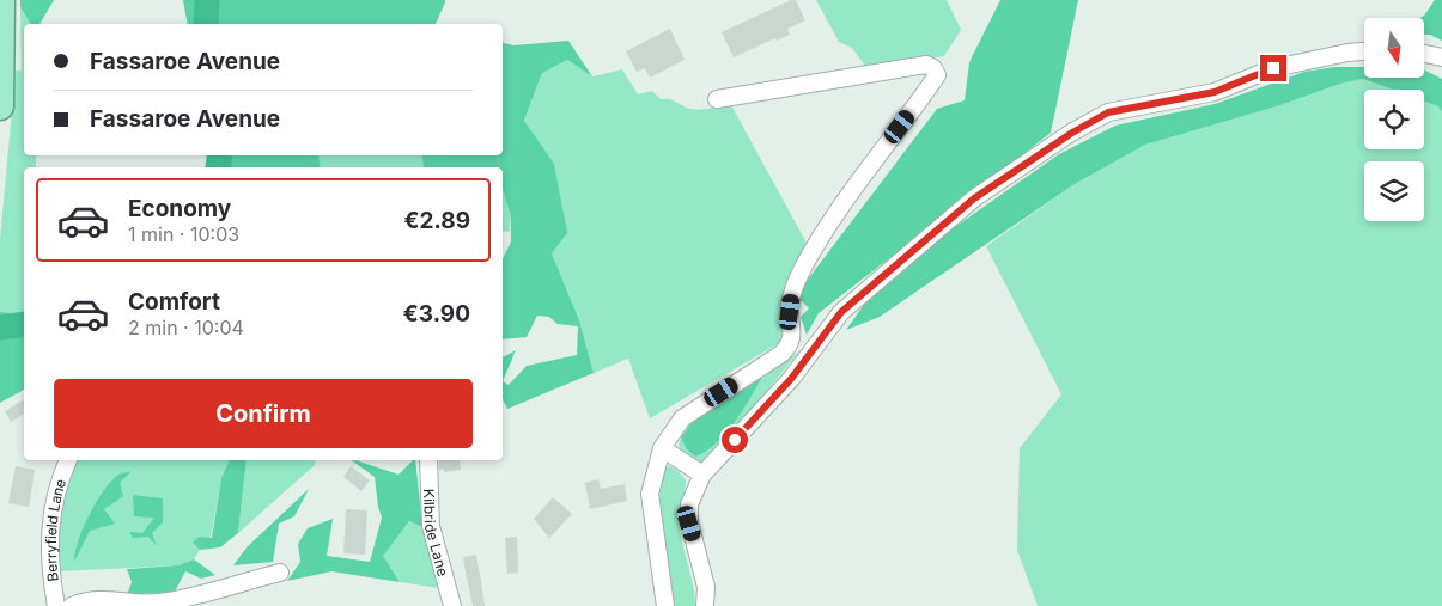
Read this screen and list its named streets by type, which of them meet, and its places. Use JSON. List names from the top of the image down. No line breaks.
{"streets":{"street":["Berryfield Lane","Kilbride Lane"]},"north":"bottom","page":{"banner":["Fassaroe Avenue","Fassaroe Avenue"],"list":[{"name":"Economy","note":"1 min · 10:03","value":"€2.89"},{"name":"Comfort","note":"2 min · 10:04","value":"€3.90"}],"buttons":"Confirm"}}
